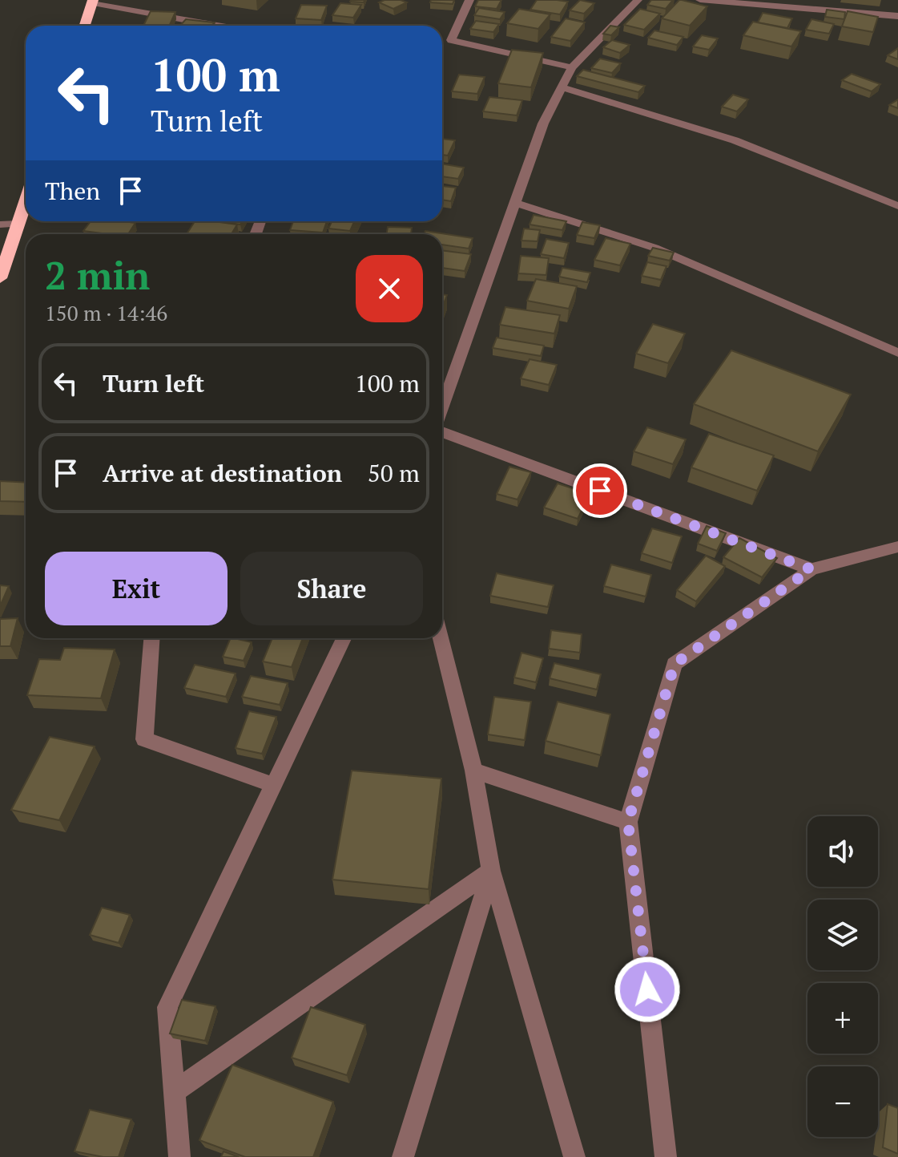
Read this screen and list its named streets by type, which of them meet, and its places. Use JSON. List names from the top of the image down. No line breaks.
{"page":{"turn":["100 m","Turn left"],"then":"Then","heading":["2 min","150 m · 14:46"],"list":[{"name":"Turn left","value":"100 m"},{"name":"Arrive at destination","value":"50 m"}],"buttons":["Exit","Share"],"map_buttons":["+","−"]}}
